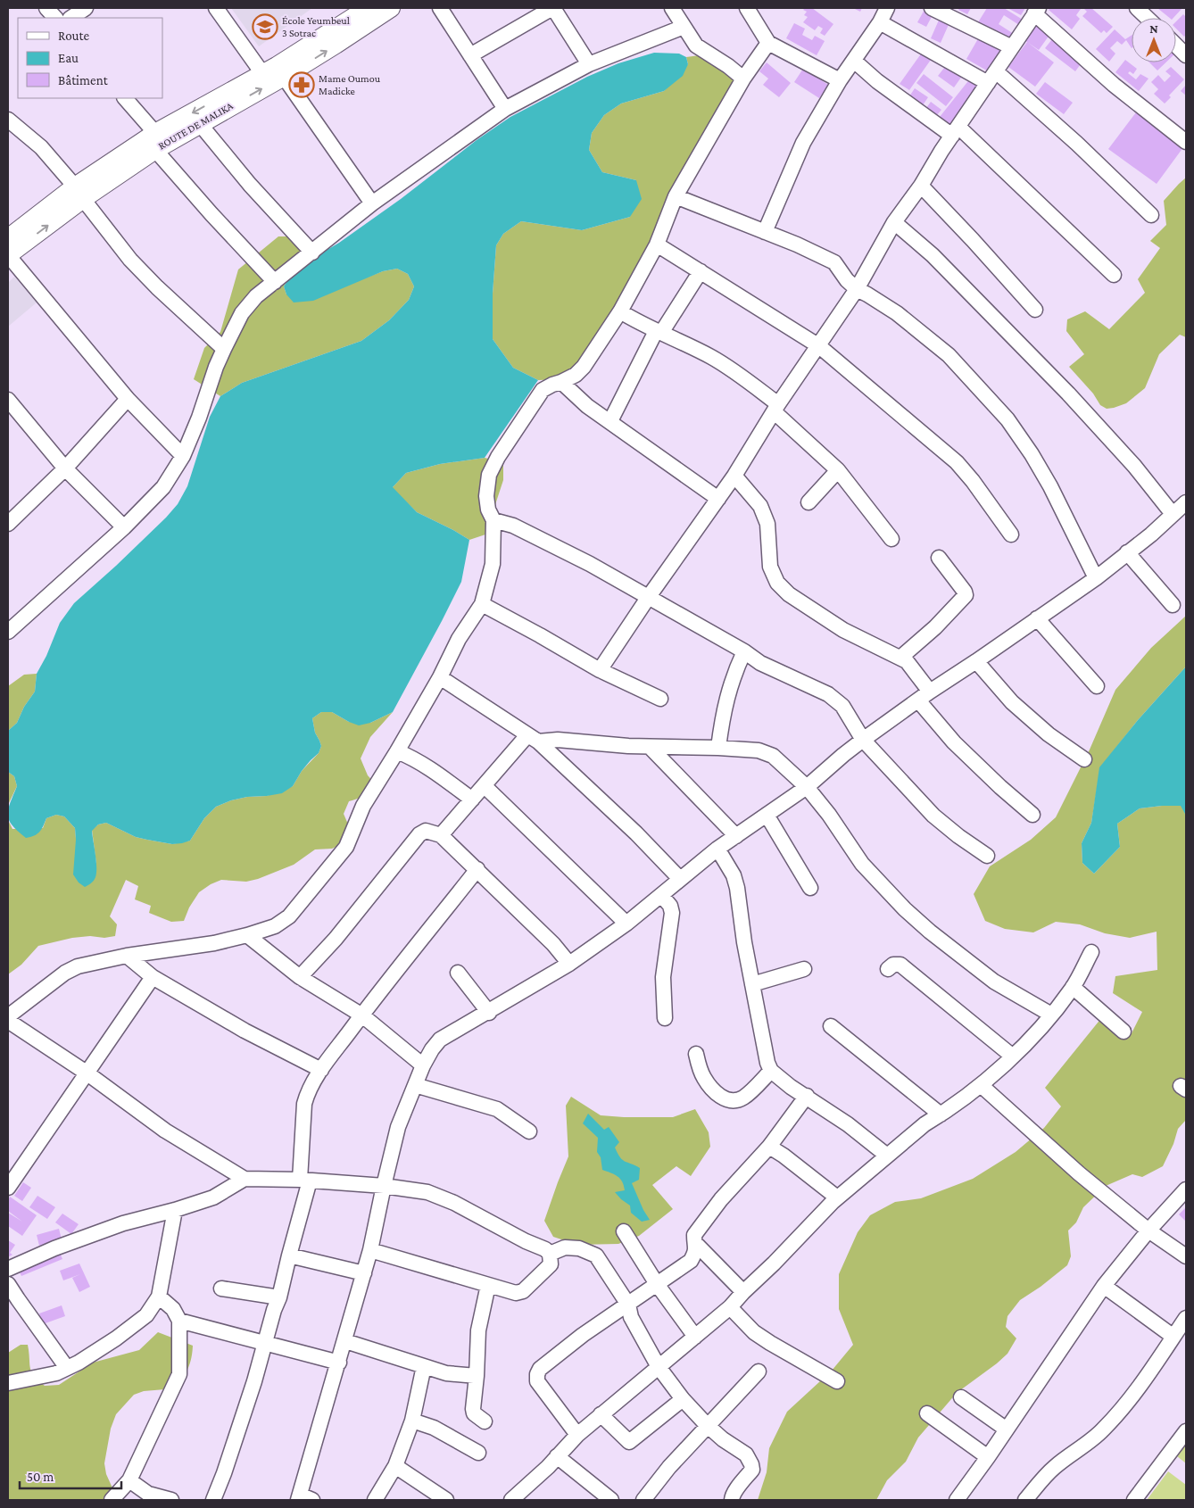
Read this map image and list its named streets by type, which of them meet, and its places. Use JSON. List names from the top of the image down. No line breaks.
{"streets":{"main road":["ROUTE DE MALIKA"]},"places":{"school or university":["École Yeumbeul 3 Sotrac"],"pharmacy":["Mame Oumou Madicke"]},"legend":["Route","Eau","Bâtiment"],"scale_bar":"50 m","north":"top"}
